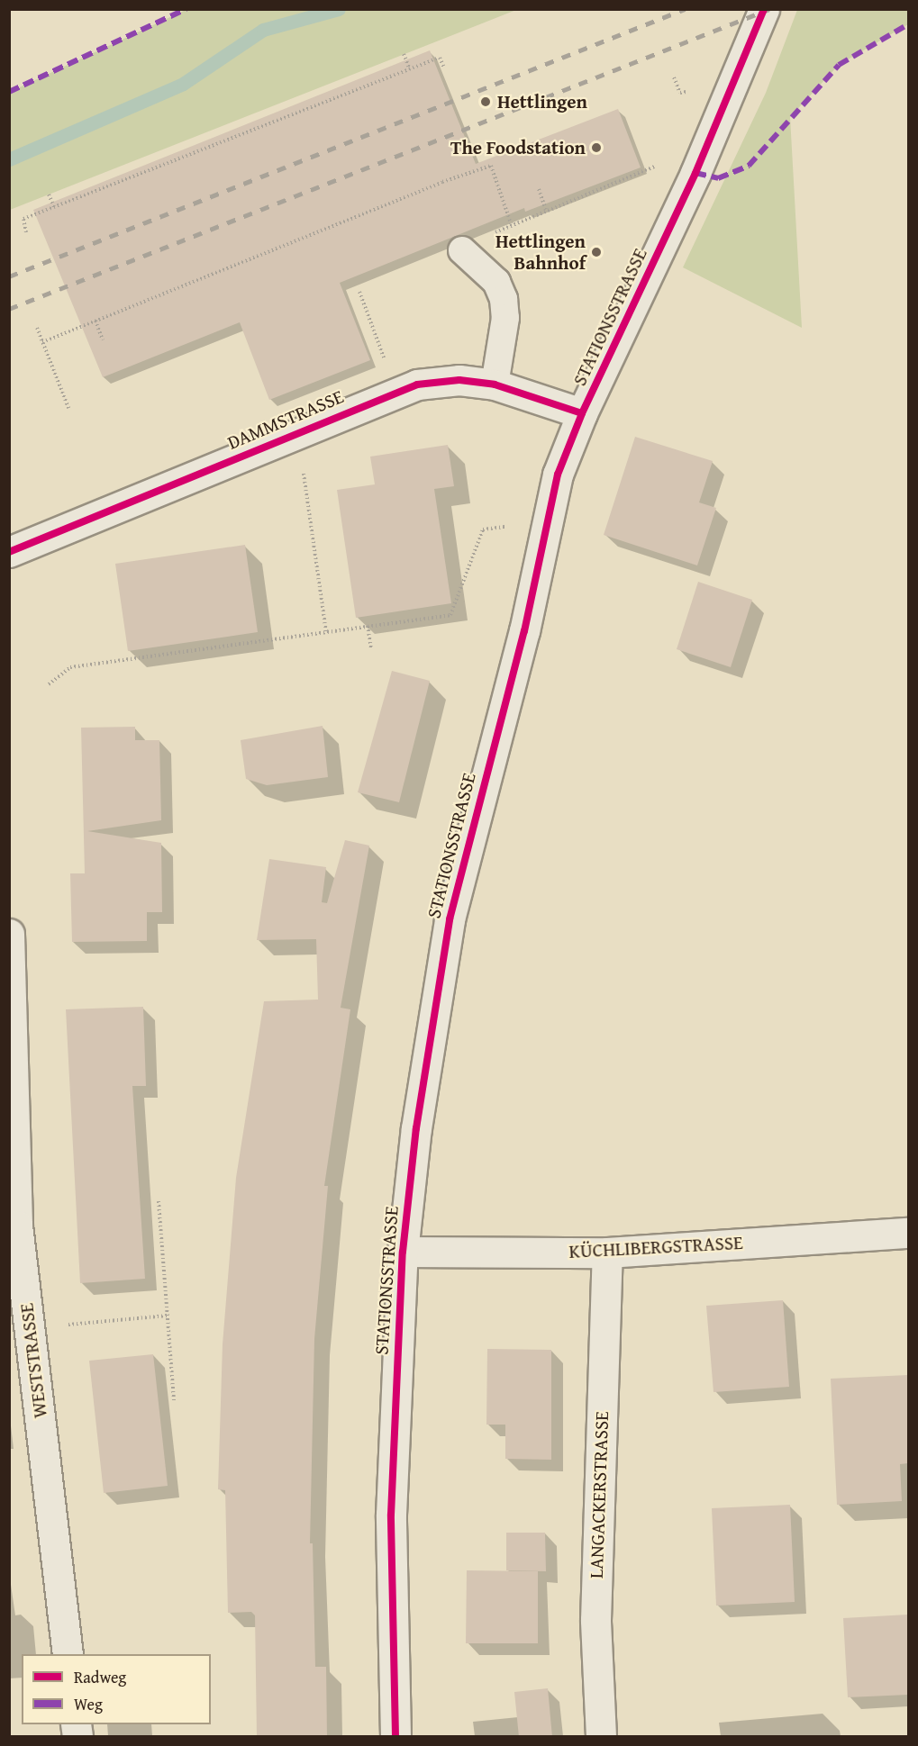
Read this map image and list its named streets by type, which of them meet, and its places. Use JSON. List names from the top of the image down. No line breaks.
{"streets":{"street":["STATIONSSTRASSE","DAMMSTRASSE","KÜCHLIBERGSTRASSE","WESTSTRASSE","LANGACKERSTRASSE"]},"crossings":[["STATIONSSTRASSE","DAMMSTRASSE"],["STATIONSSTRASSE","KÜCHLIBERGSTRASSE"],["KÜCHLIBERGSTRASSE","LANGACKERSTRASSE"]],"places":["Hettlingen","The Foodstation","Hettlingen Bahnhof"],"legend":["Radweg","Weg"]}
